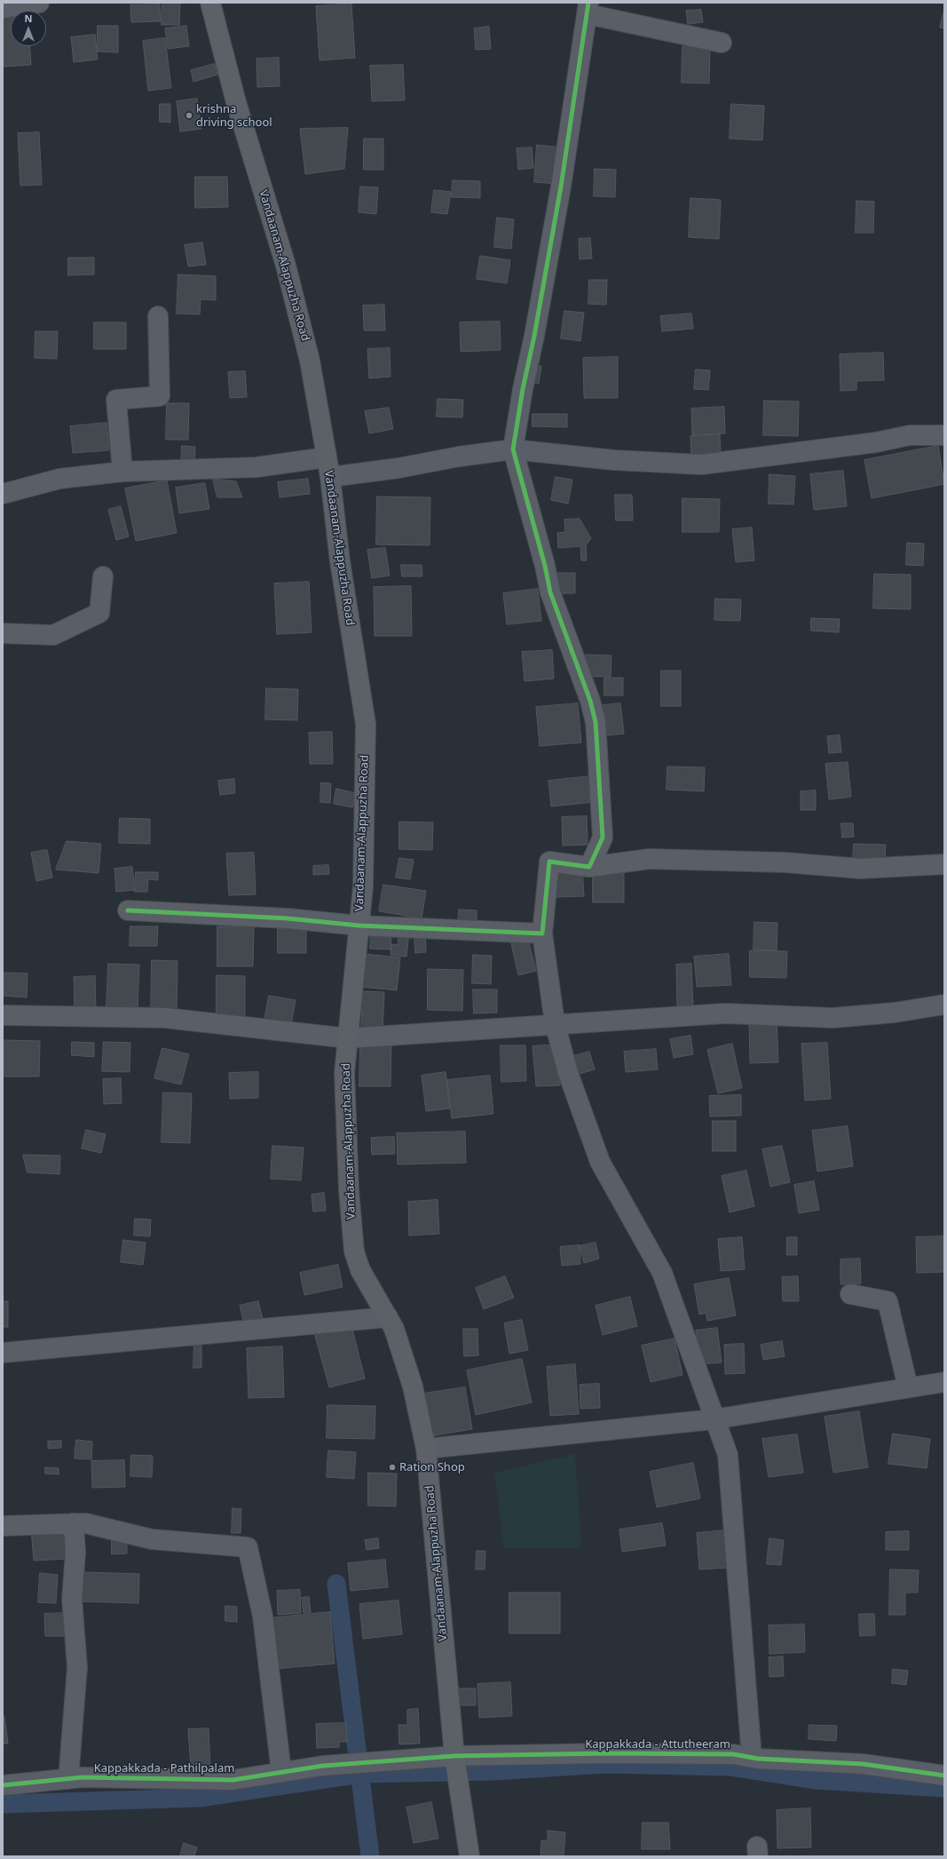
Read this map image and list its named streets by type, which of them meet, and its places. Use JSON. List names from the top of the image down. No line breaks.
{"streets":{"main road":["Vandaanam-Alappuzha Road"],"street":["Kappakkada - Attutheeram","Kappakkada - Pathilpalam"]},"crossings":[["Vandaanam-Alappuzha Road","Kappakkada - Attutheeram"],["Vandaanam-Alappuzha Road","Kappakkada - Pathilpalam"],["Kappakkada - Attutheeram","Kappakkada - Pathilpalam"]],"places":["krishna driving school","Ration Shop"],"north":"top"}
